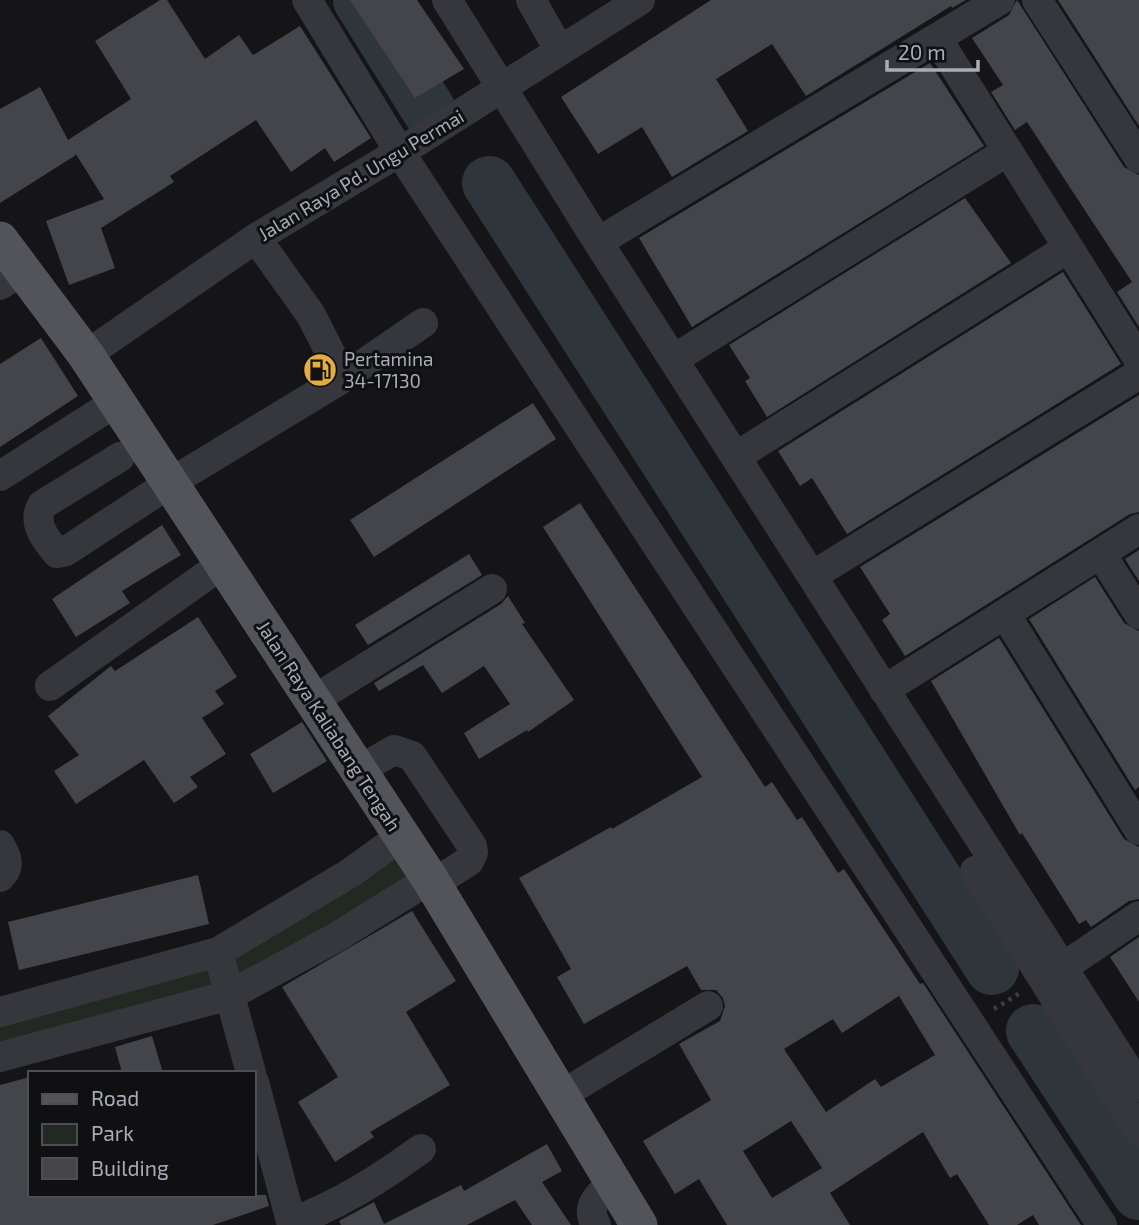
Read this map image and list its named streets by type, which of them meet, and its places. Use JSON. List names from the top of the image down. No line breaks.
{"streets":{"main road":["Jalan Raya Kaliabang Tengah"],"street":["Jalan Raya Pd. Ungu Permai"]},"crossings":[["Jalan Raya Pd. Ungu Permai","Jalan Raya Kaliabang Tengah"]],"places":{"fuel station":["Pertamina 34-17130"]},"legend":["Road","Park","Building"],"scale_bar":"20 m"}
